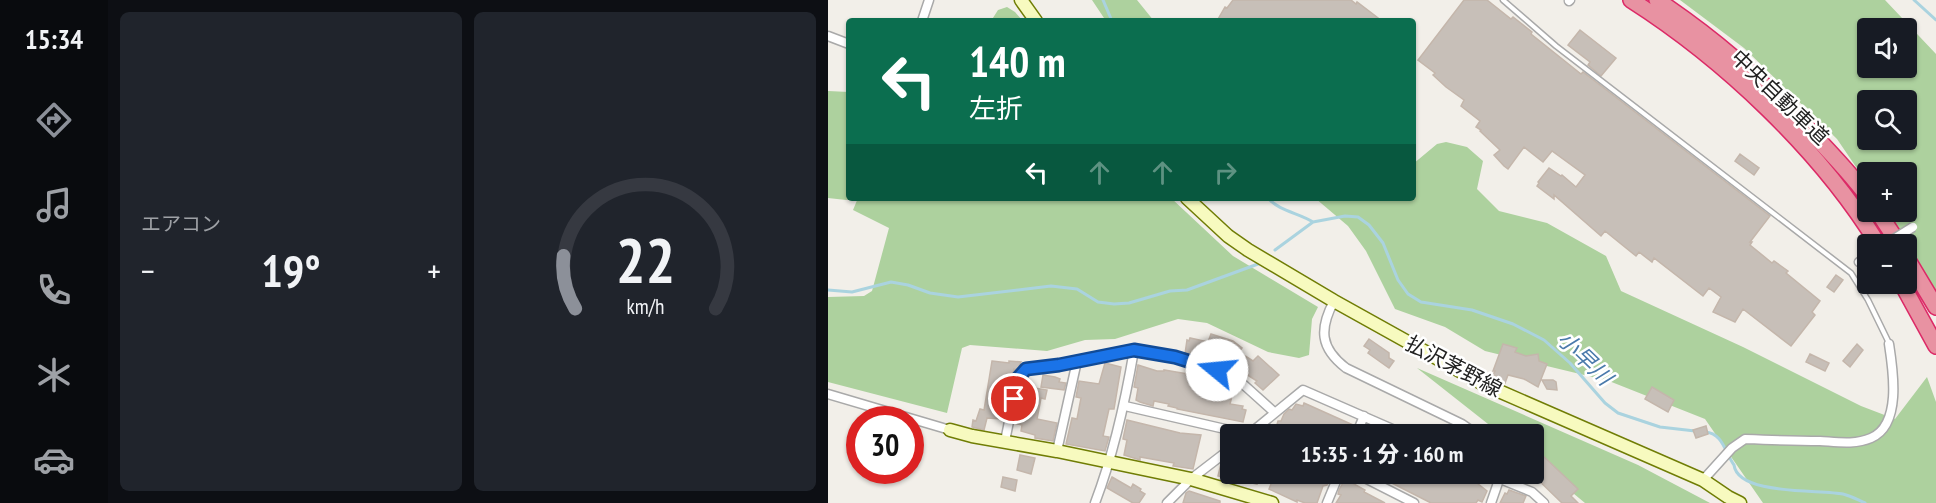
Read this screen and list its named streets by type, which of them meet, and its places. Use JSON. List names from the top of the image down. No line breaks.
{"streets":{"highway":["中央自動車道"],"main road":["払沢茅野線"]},"water":["小早川"],"page":{"tabs":"15:34","tile":"エアコン","map_buttons":["+","−"],"turn":["140 m","左折"],"heat":["−","19°","+"],"limit":"30","trip":"15:35 · 1 分 · 160 m","gauge":["22","km/h"]}}
